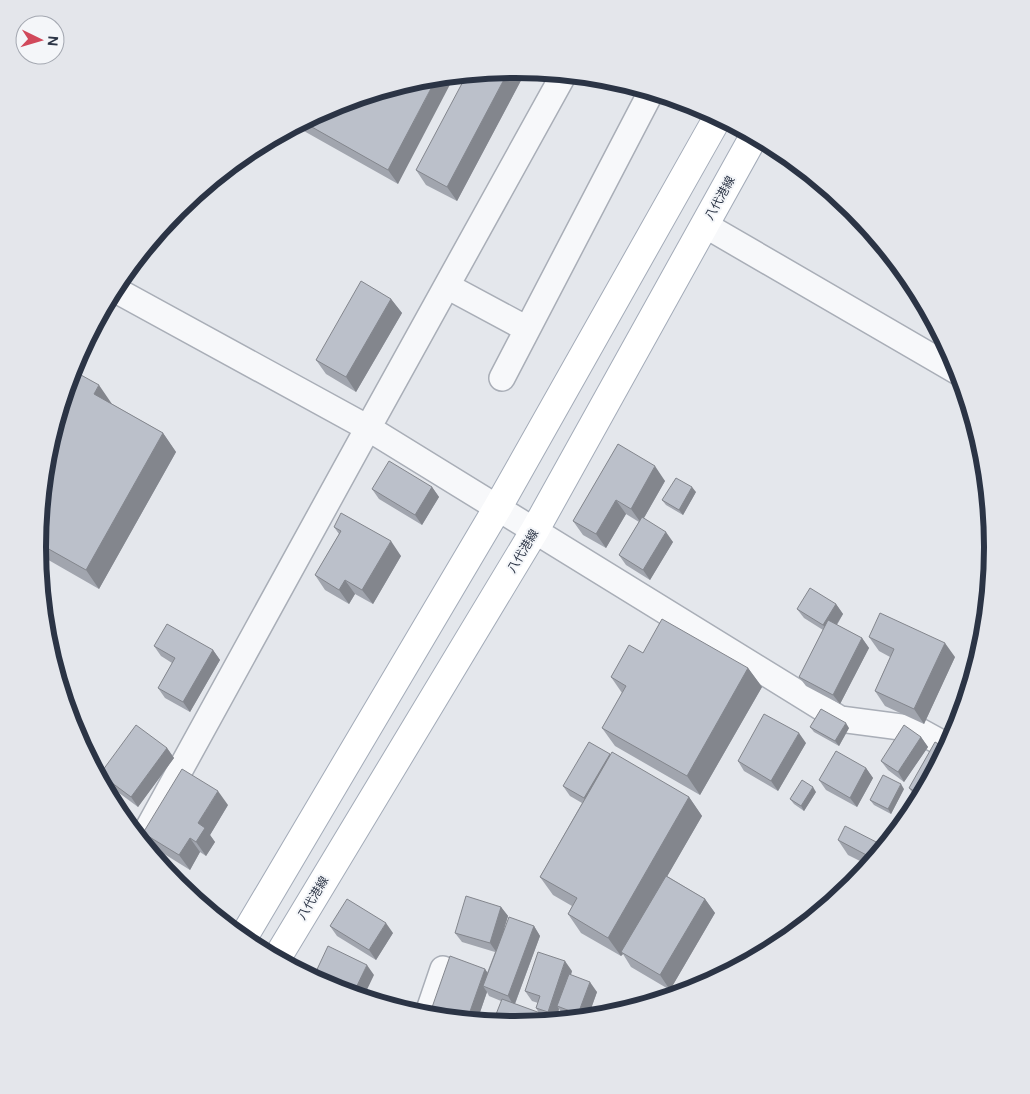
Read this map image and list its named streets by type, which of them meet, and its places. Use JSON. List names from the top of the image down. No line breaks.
{"streets":{"main road":["八代港線"]},"north":"right"}
